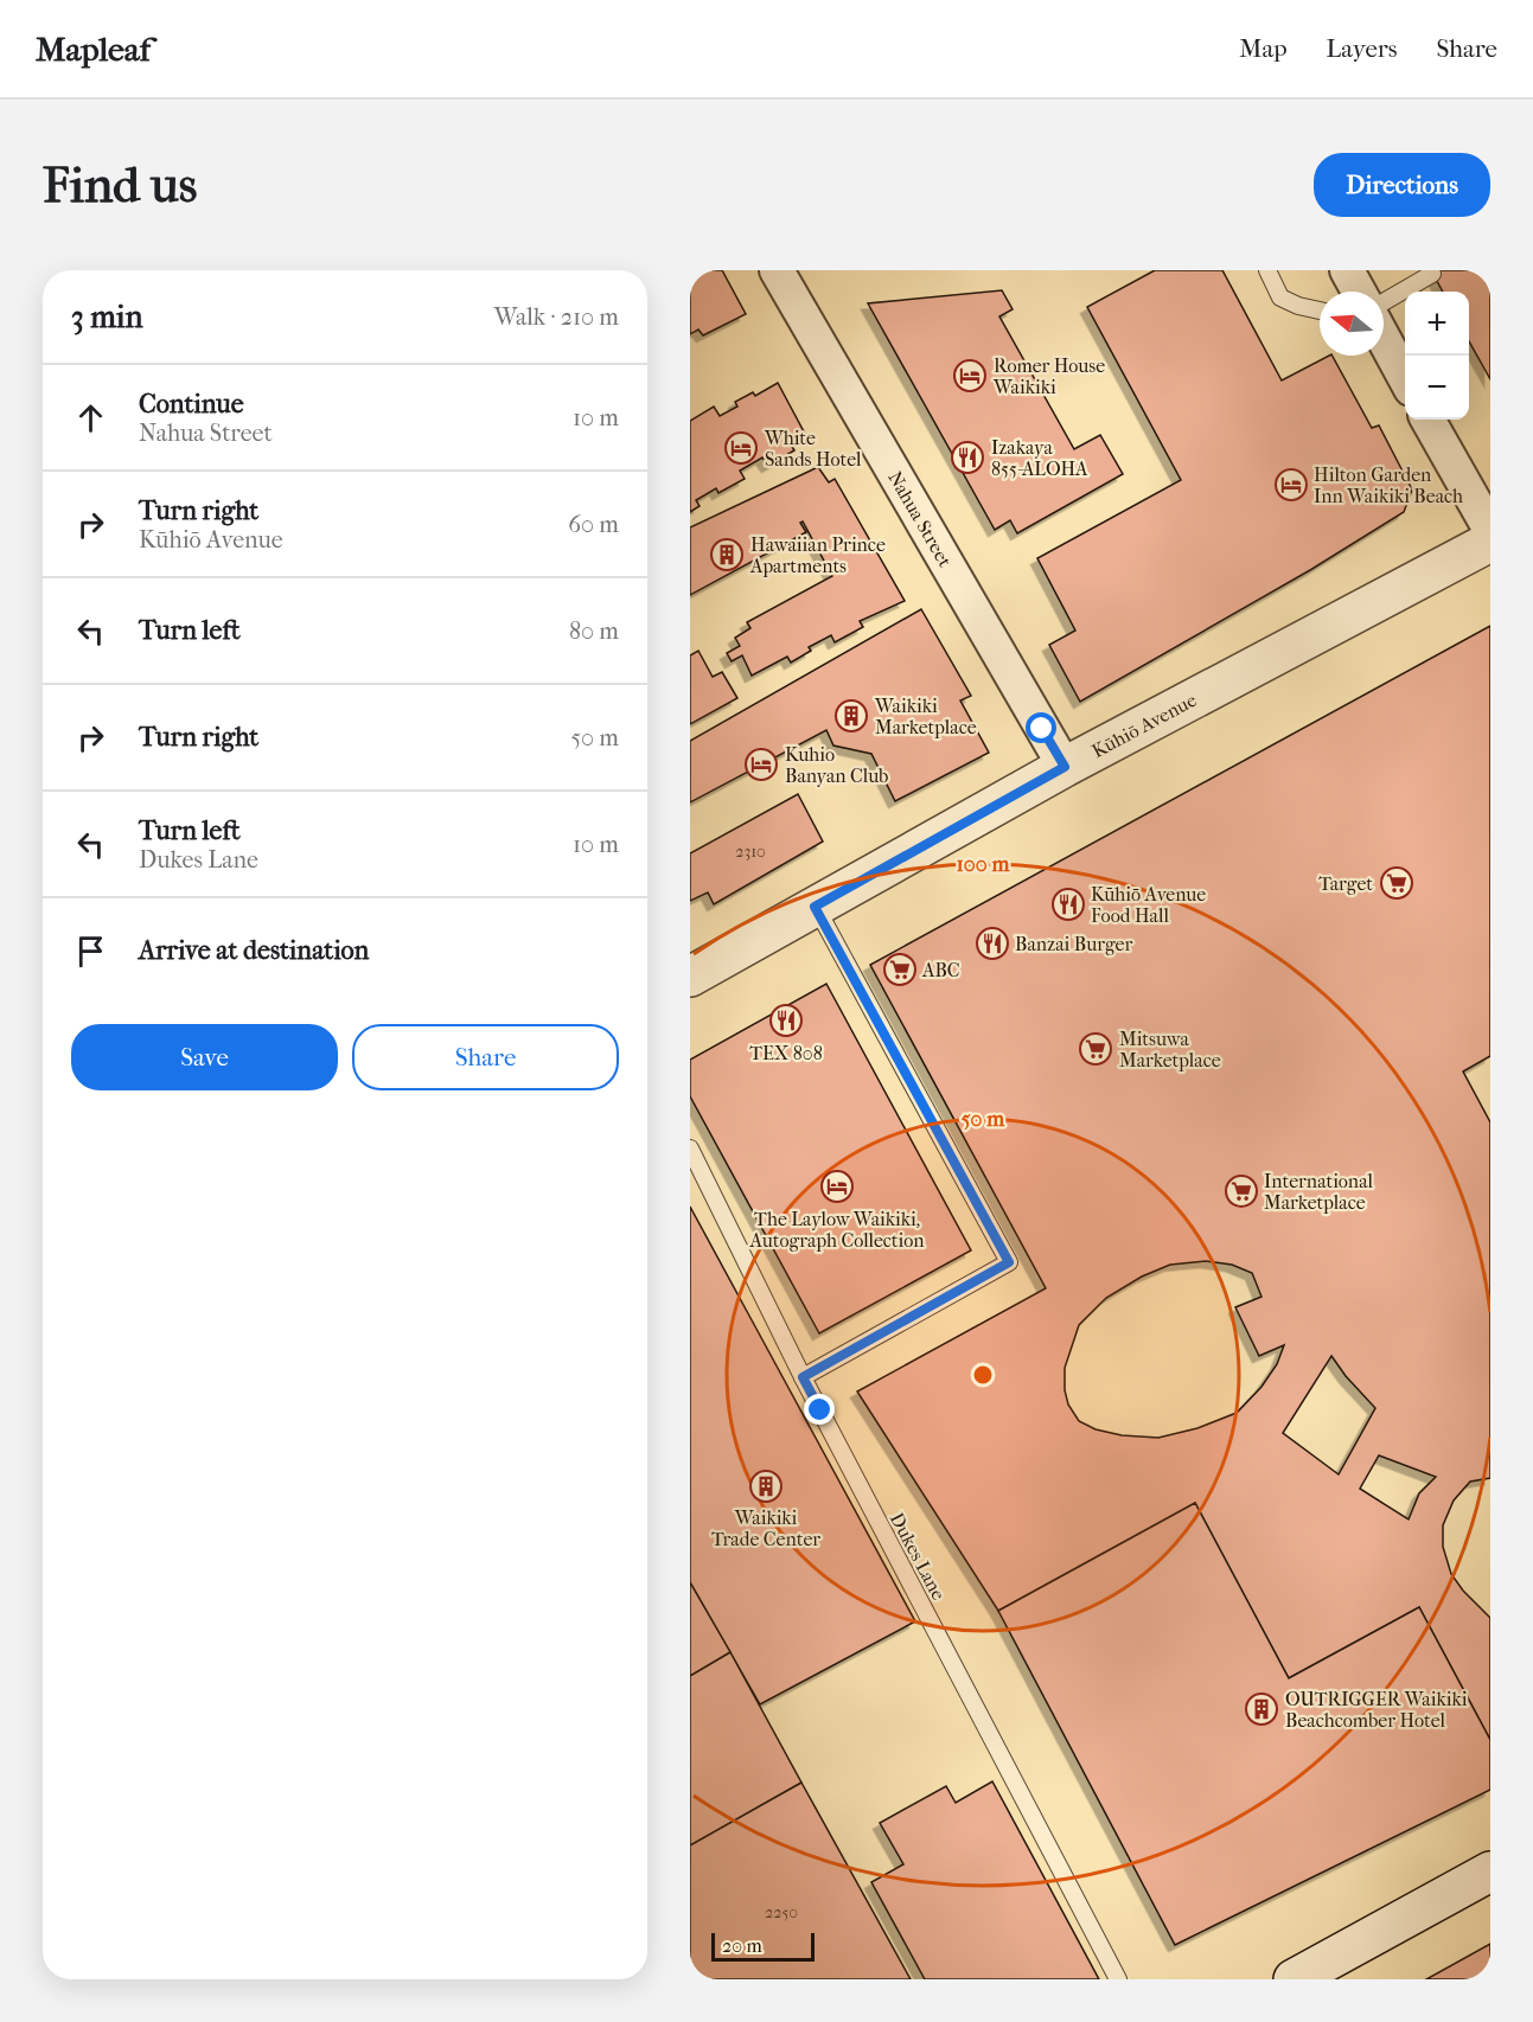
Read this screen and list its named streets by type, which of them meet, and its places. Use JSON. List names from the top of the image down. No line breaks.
{"streets":{"street":["Nahua Street","Kūhiō Avenue"],"lane":["Dukes Lane"]},"crossings":[["Nahua Street","Kūhiō Avenue"]],"places":{"hotel":["Romer House Waikiki","White Sands Hotel","Hilton Garden Inn Waikiki Beach","Kuhio Banyan Club","The Laylow Waikiki, Autograph Collection"],"restaurant":["Izakaya 855-ALOHA","Kūhiō Avenue Food Hall","Banzai Burger","TEX 808"],"building":["Hawaiian Prince Apartments","Waikiki Marketplace","Waikiki Trade Center","OUTRIGGER Waikiki Beachcomber Hotel"],"supermarket":["Target","ABC","Mitsuwa Marketplace","International Marketplace"]},"house_numbers":["2310","2250"],"scale_bar":"20 m","north":"left","page":{"header":"Mapleaf","nav":["Map","Layers","Share"],"buttons":["Directions",["Save","Share"]],"title":"Find us","heading":["3 min","Walk · 210 m"],"map_buttons":["+","−"],"list":[["Continue","Nahua Street","10 m"],["Turn right","Kūhiō Avenue","60 m"],["Turn left","80 m"],["Turn right","50 m"],["Turn left","Dukes Lane","10 m"],"Arrive at destination"],"scale":"20 m"},"rings":["100 m","50 m"]}
